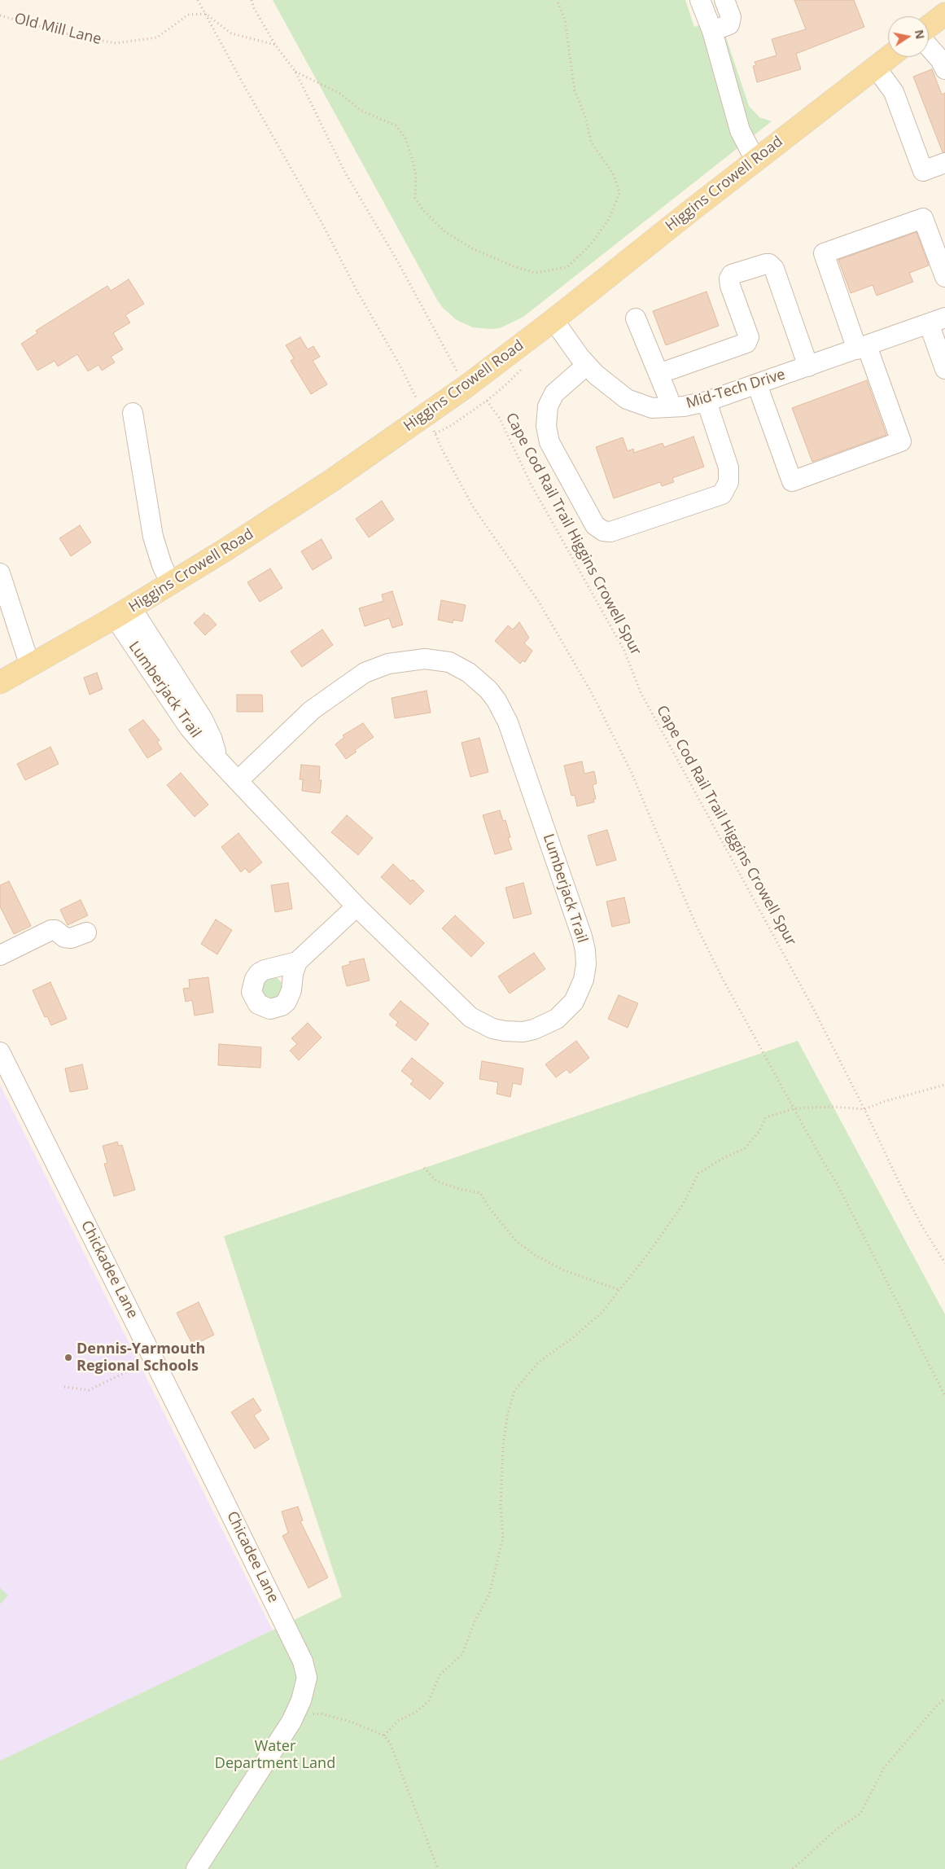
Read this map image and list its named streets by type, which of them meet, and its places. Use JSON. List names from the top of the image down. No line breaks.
{"streets":{"main road":["Higgins Crowell Road"],"street":["Mid-Tech Drive","Lumberjack Trail","Chickadee Lane","Chicadee Lane"],"path":["Old Mill Lane","Cape Cod Rail Trail Higgins Crowell Spur"]},"crossings":[["Higgins Crowell Road","Mid-Tech Drive"],["Higgins Crowell Road","Lumberjack Trail"],["Chickadee Lane","Chicadee Lane"]],"parks":["Water Department Land"],"places":["Dennis-Yarmouth Regional Schools"],"north":"right"}
